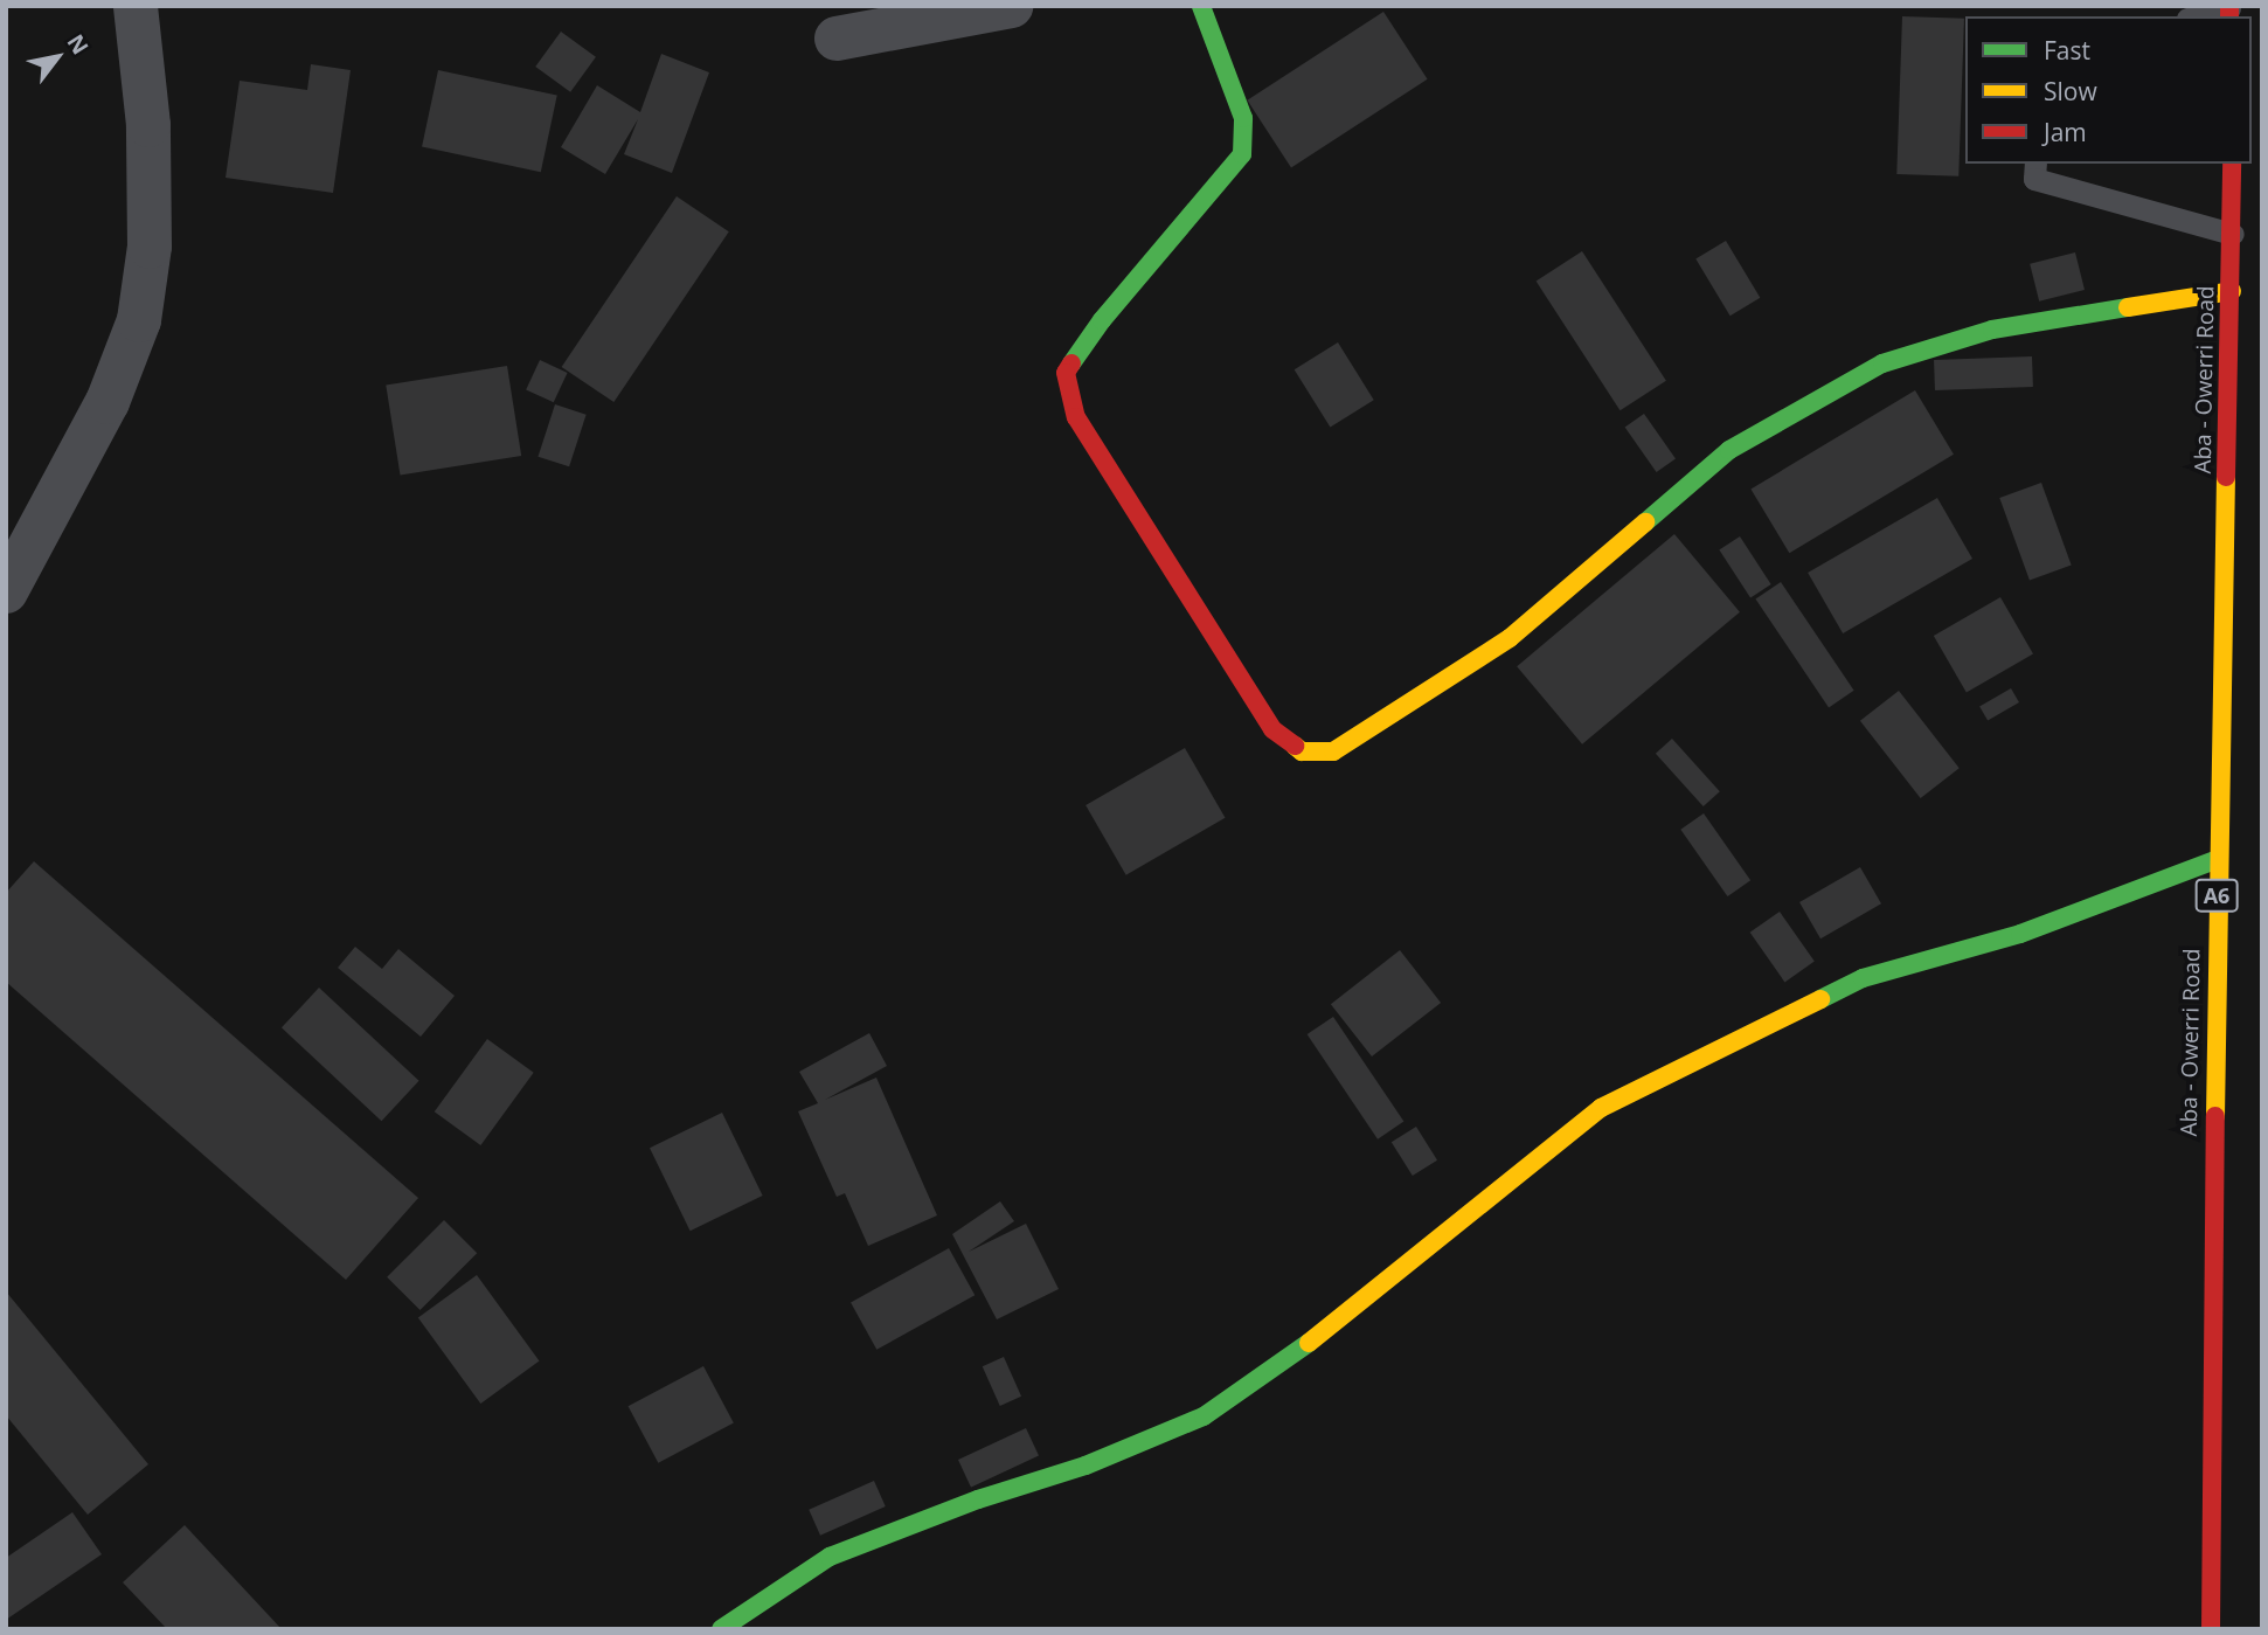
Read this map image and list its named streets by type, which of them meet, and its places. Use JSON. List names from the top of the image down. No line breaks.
{"streets":{"main road":["Aba - Owerri Road","A6"]},"legend":["Fast","Slow","Jam"],"north":"top right"}
